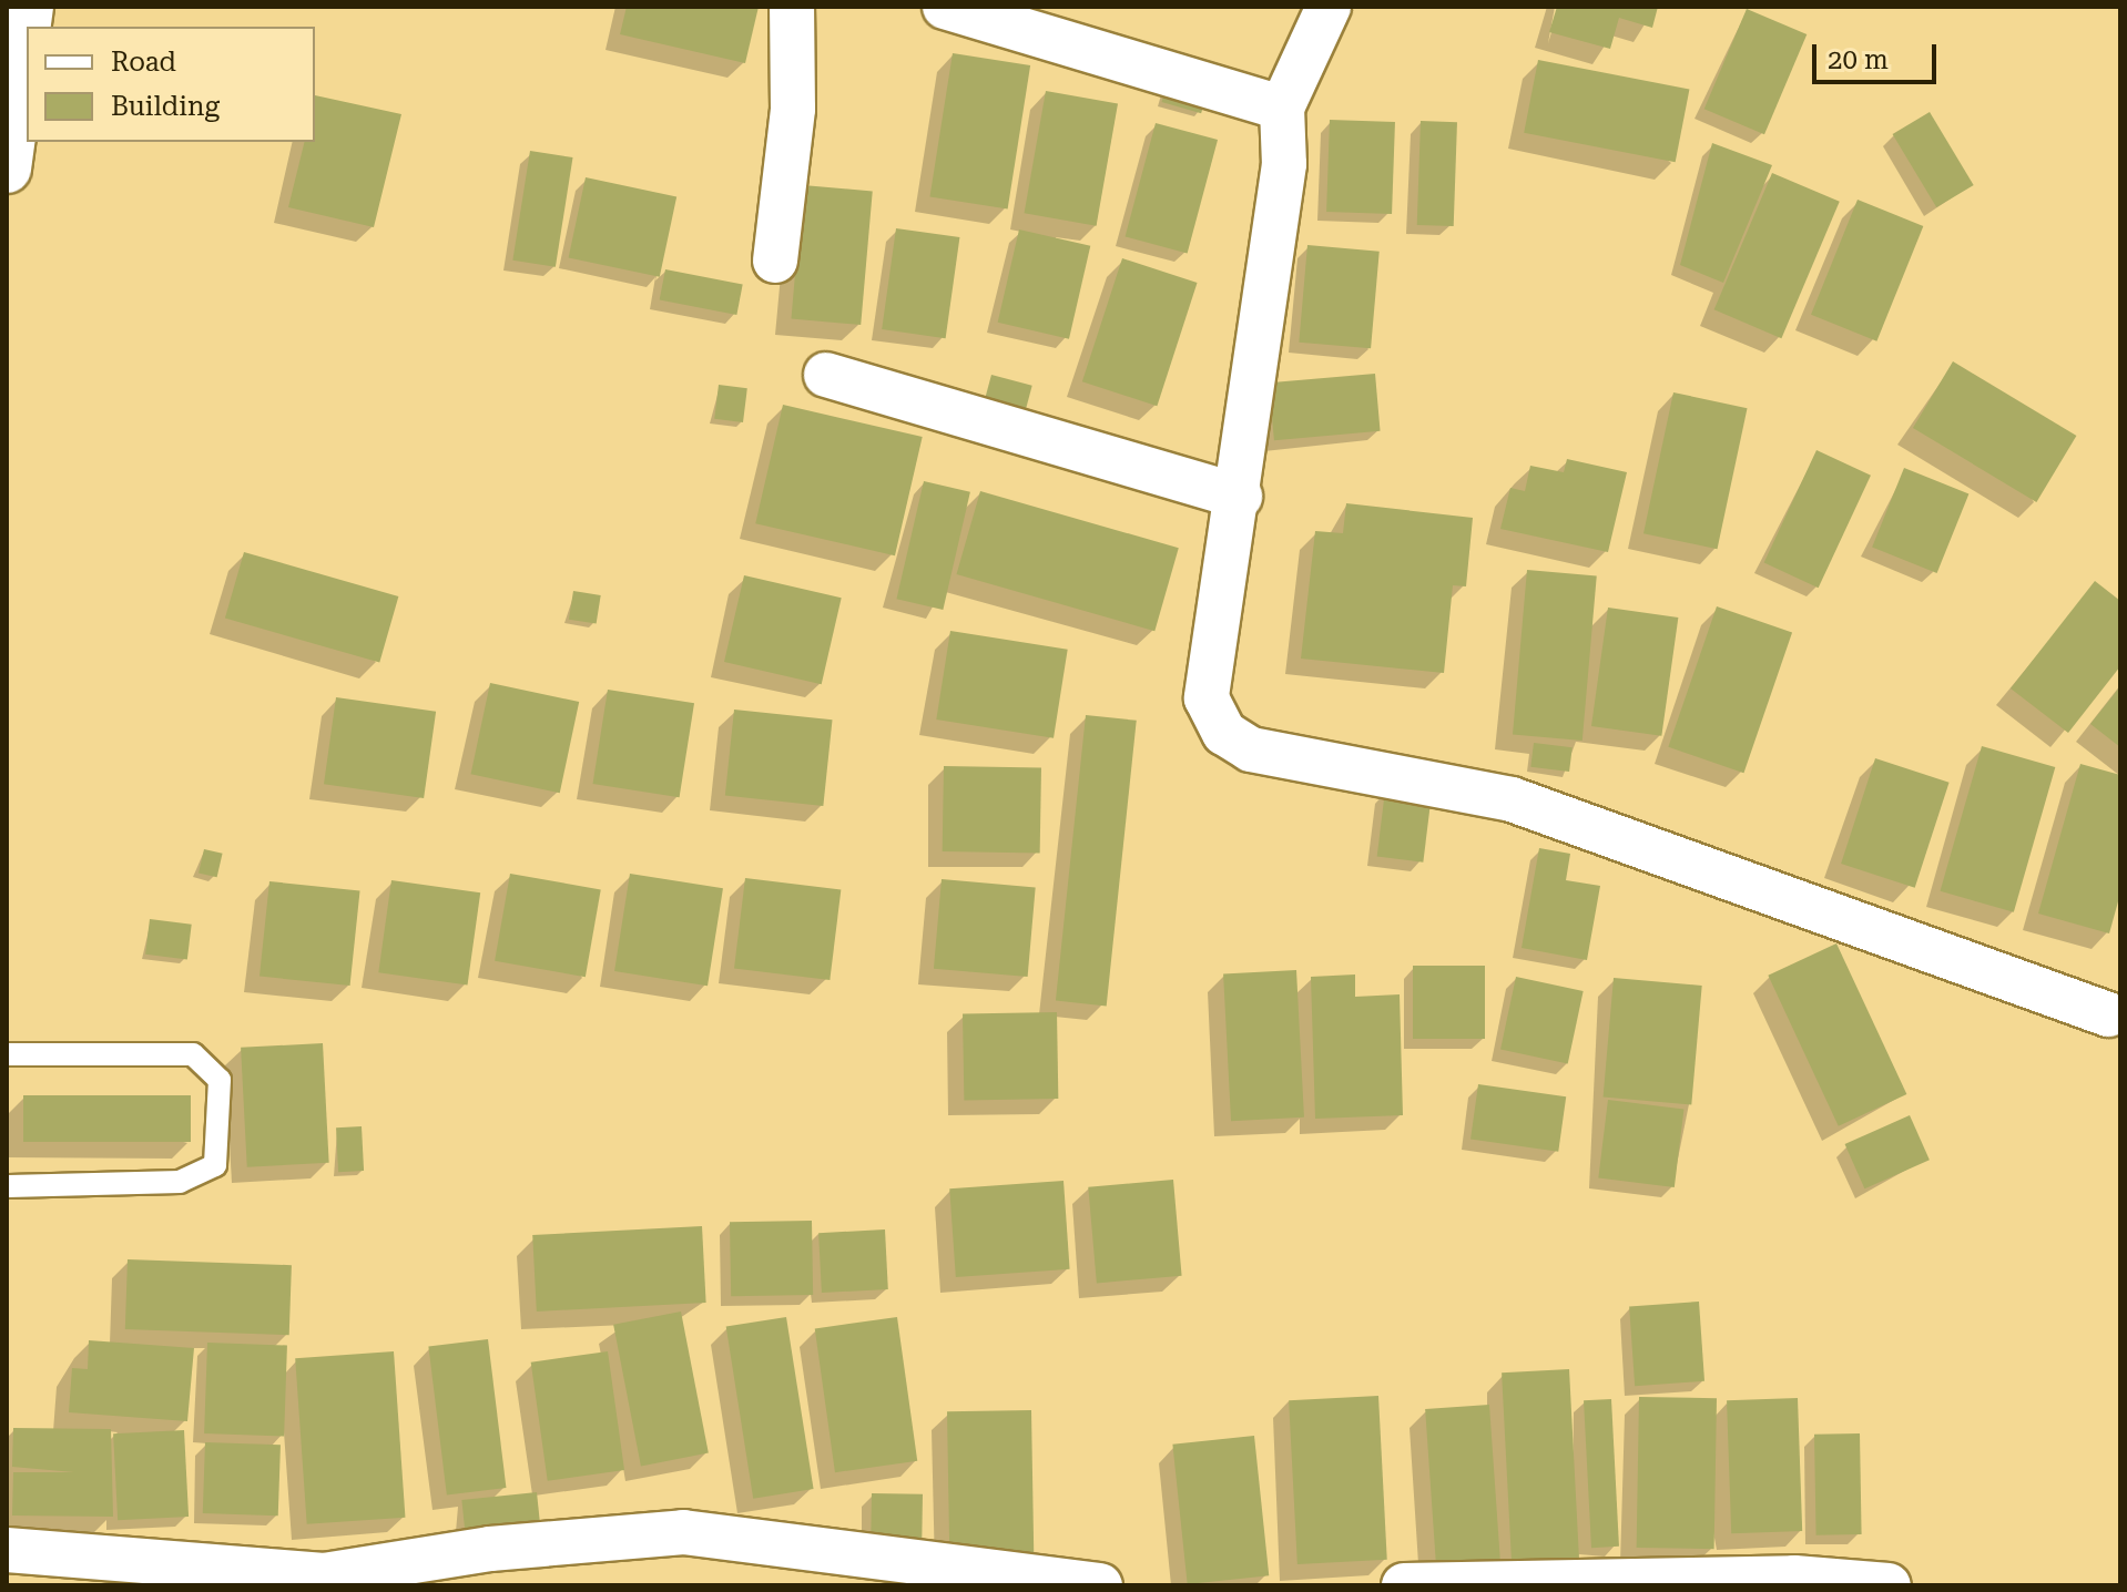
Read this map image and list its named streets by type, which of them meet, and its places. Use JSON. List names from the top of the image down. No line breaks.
{"legend":["Road","Building"],"scale_bar":"20 m"}
